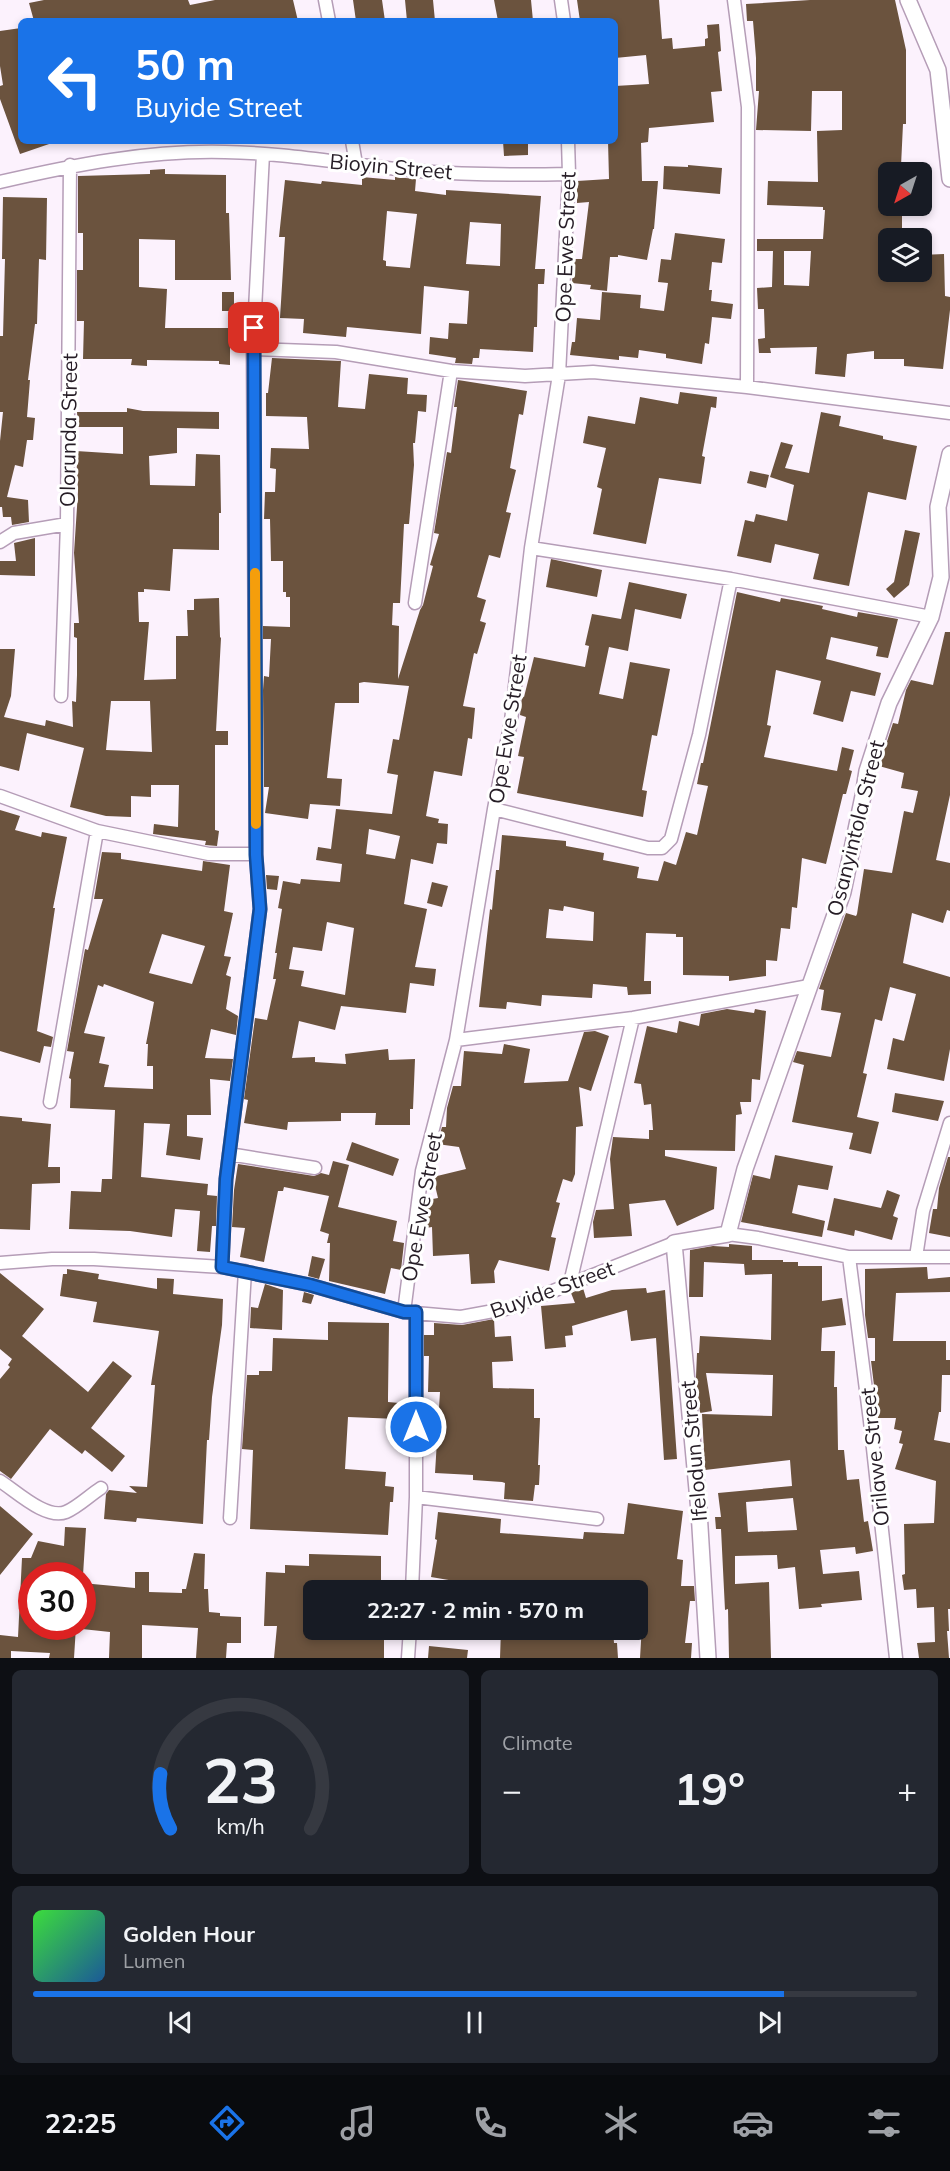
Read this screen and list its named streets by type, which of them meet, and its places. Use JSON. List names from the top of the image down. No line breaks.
{"streets":{"street":["Bioyin Street","Ope Ewe Street","Olorunda Street","Osanyintola Street","Buyide Street","Ifelodun Street","Orilawe Street"]},"crossings":[["Bioyin Street","Ope Ewe Street"],["Bioyin Street","Olorunda Street"],["Ope Ewe Street","Buyide Street"],["Buyide Street","Ifelodun Street"]],"north":"bottom left","page":{"turn":["50 m","Buyide Street"],"limit":"30","trip":"22:27 · 2 min · 570 m","tile":"Climate","heat":["−","19°","+"],"song":["Golden Hour","Lumen"],"tabs":"22:25","gauge":["23","km/h"]}}
